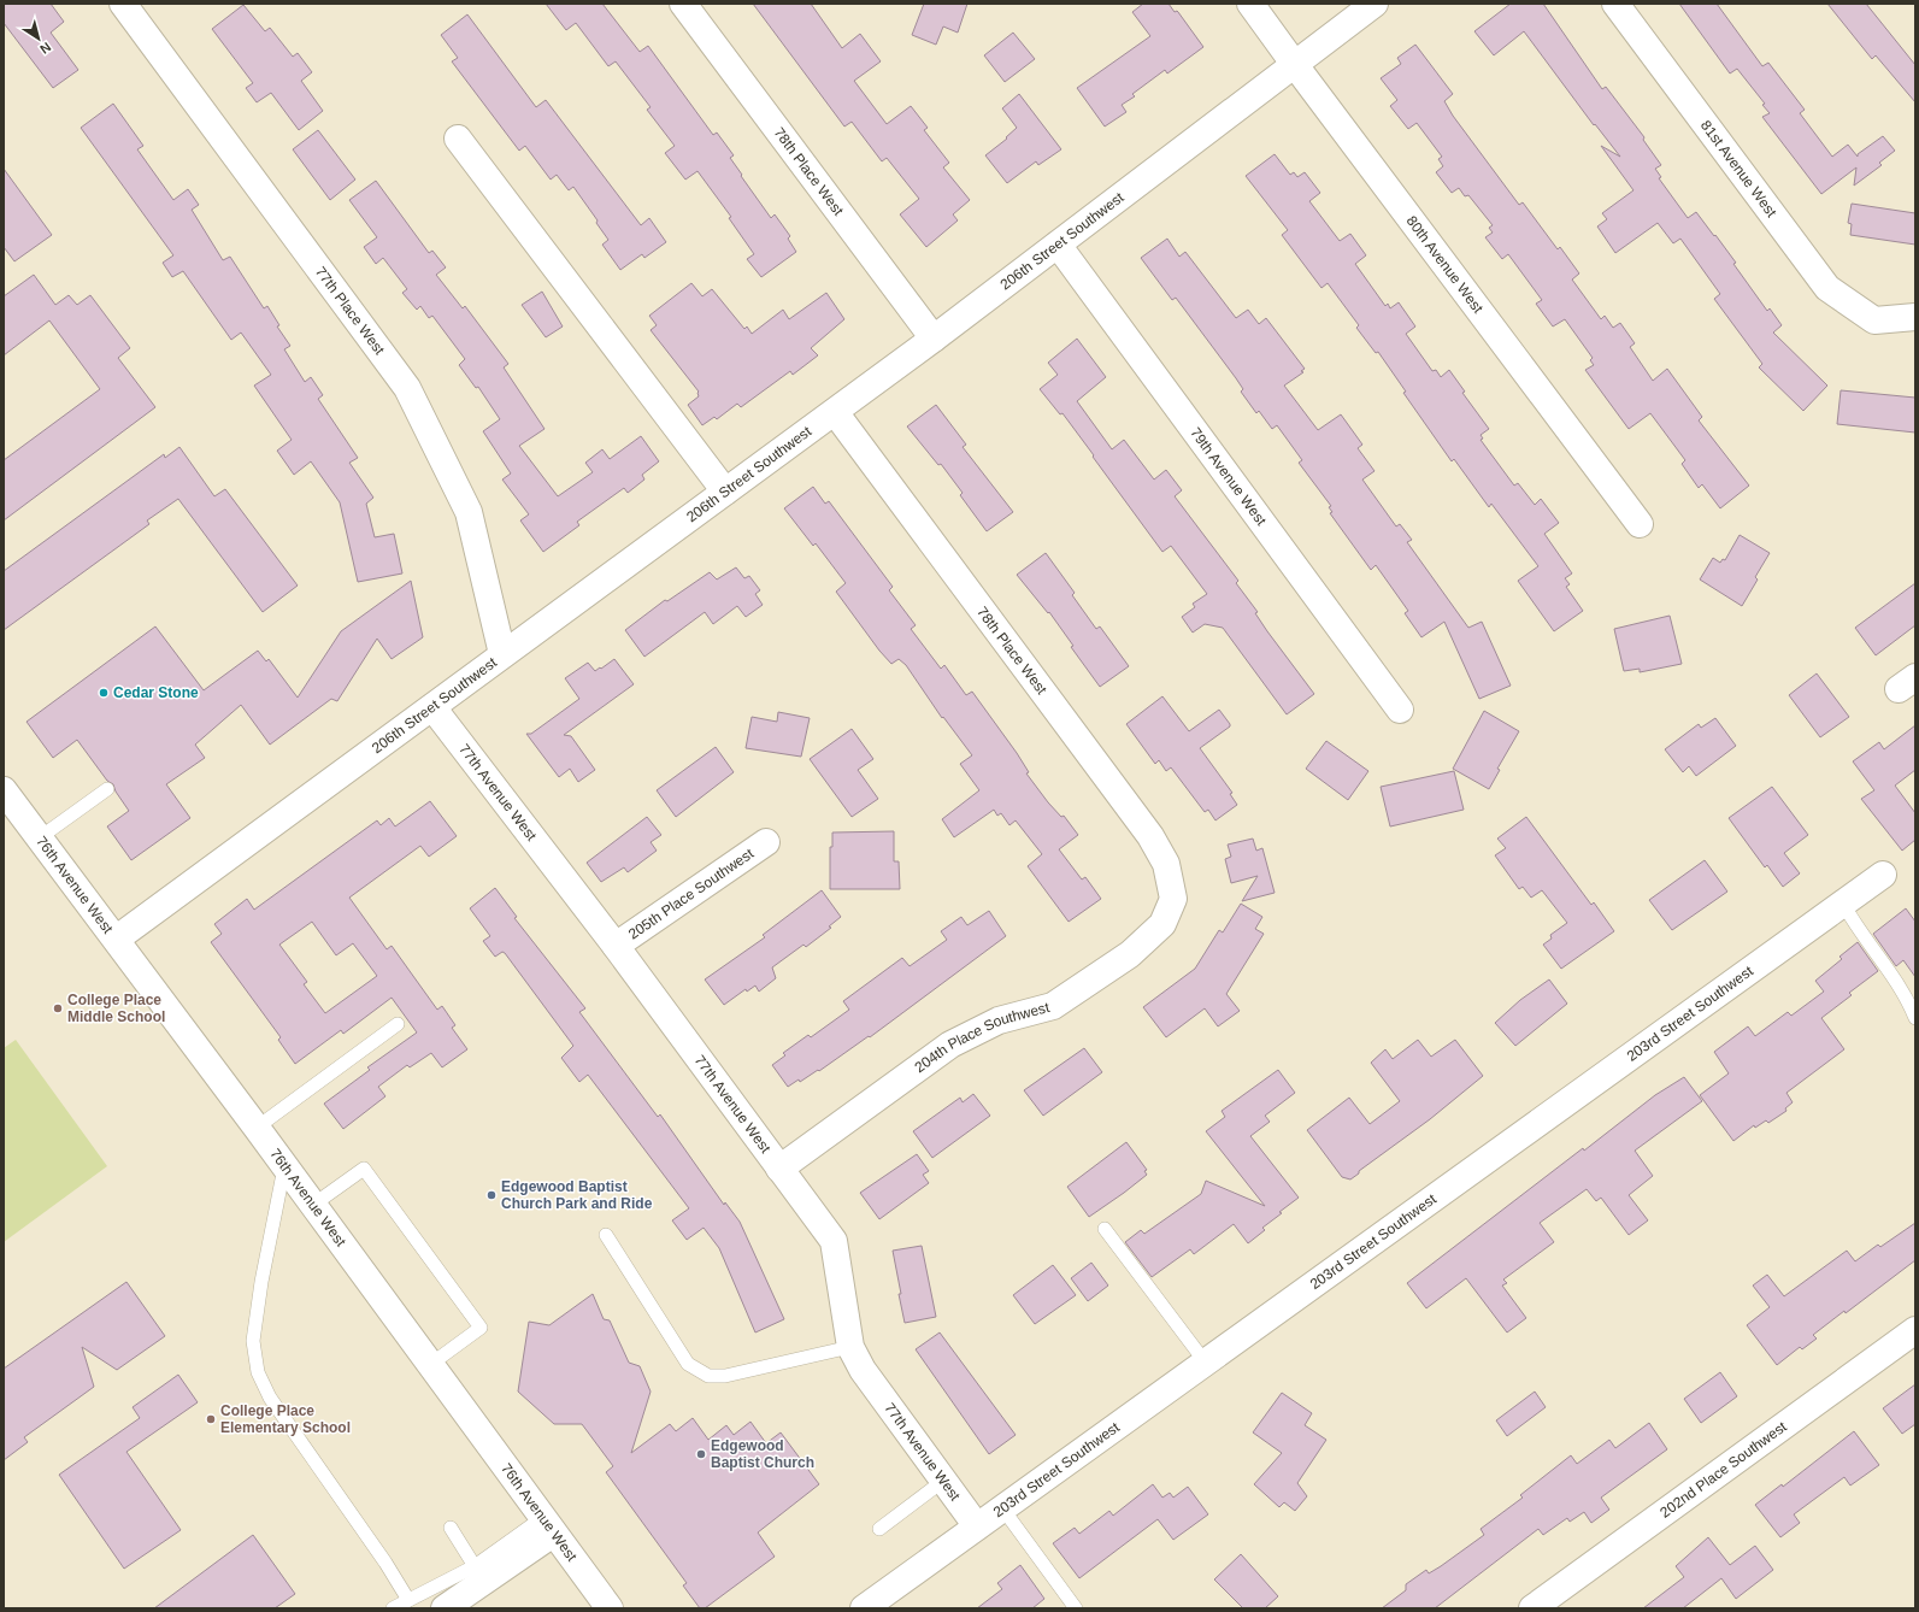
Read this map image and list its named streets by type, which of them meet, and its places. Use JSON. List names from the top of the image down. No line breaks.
{"streets":{"street":["81st Avenue West","78th Place West","206th Street Southwest","80th Avenue West","77th Place West","79th Avenue West","77th Avenue West","76th Avenue West","205th Place Southwest","203rd Street Southwest","204th Place Southwest","202nd Place Southwest"]},"crossings":[["78th Place West","206th Street Southwest"],["78th Place West","204th Place Southwest"],["206th Street Southwest","80th Avenue West"],["206th Street Southwest","77th Place West"],["206th Street Southwest","79th Avenue West"],["206th Street Southwest","77th Avenue West"],["206th Street Southwest","76th Avenue West"],["77th Avenue West","205th Place Southwest"],["77th Avenue West","203rd Street Southwest"],["77th Avenue West","204th Place Southwest"]],"places":["Cedar Stone","College Place Middle School","Edgewood Baptist Church Park and Ride","College Place Elementary School","Edgewood Baptist Church"],"north":"bottom right"}
